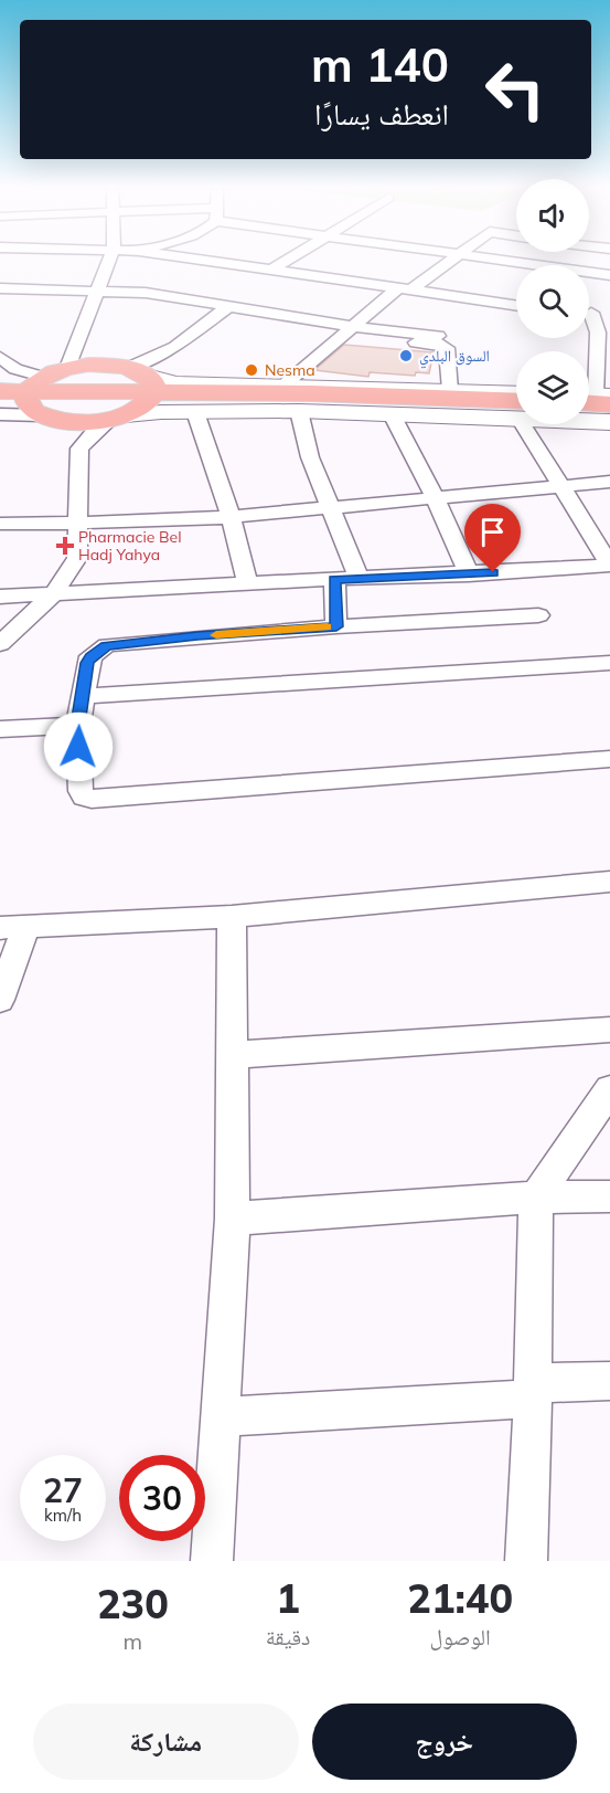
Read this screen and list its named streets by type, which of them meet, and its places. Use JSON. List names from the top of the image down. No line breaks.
{"places":{"other":["السوق البلدي","Nesma"],"health":["Pharmacie Bel Hadj Yahya"]},"page":{"turn":["140 m","انعطف يسارًا"],"speed":"27 km/h","limit":"30","eta":["21:40","الوصول","1","دقيقة","230","m"],"buttons":["خروج","مشاركة"]}}
